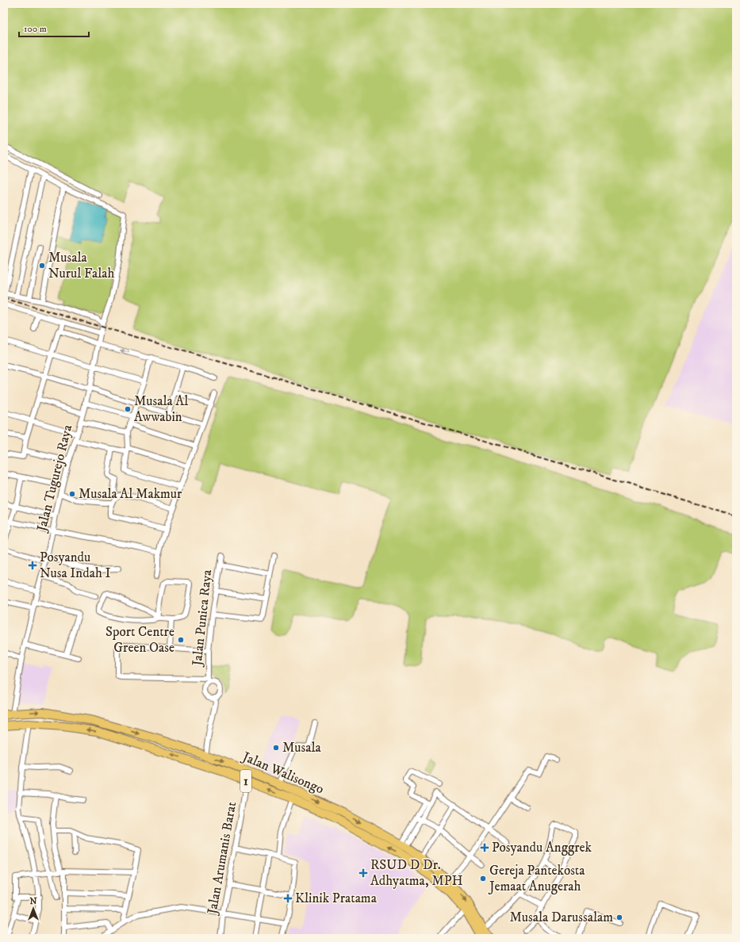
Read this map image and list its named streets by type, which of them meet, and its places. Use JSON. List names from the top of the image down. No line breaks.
{"streets":{"highway":["Jalan Walisongo","1"],"street":["Jalan Tugurejo Raya","Jalan Punica Raya","Jalan Arumanis Barat"]},"crossings":[["Jalan Tugurejo Raya","Jalan Walisongo"],["Jalan Walisongo","Jalan Arumanis Barat"]],"places":{"other":["Musala Nurul Falah","Musala Al Awwabin","Musala Al Makmur","Sport Centre Green Oase","Musala","Gereja Pantekosta Jemaat Anugerah","Musala Darussalam"],"health":["Posyandu Nusa Indah I","Posyandu Anggrek","RSUD D Dr. Adhyatma, MPH","Klinik Pratama"]},"scale_bar":"100 m","north":"top"}
